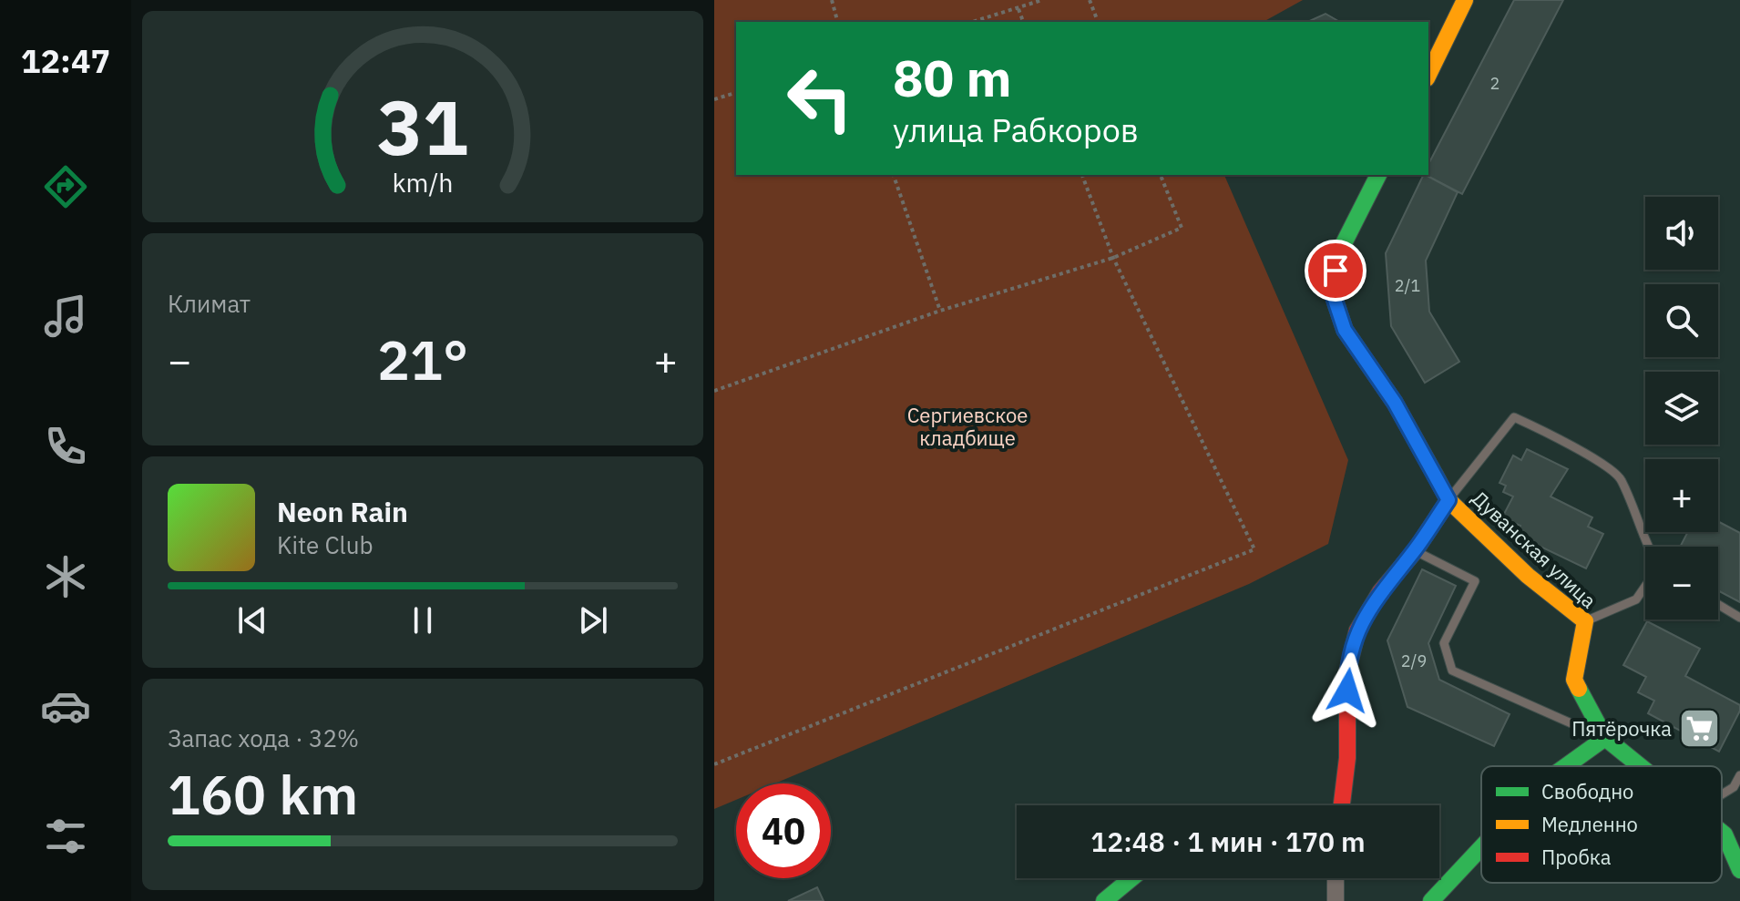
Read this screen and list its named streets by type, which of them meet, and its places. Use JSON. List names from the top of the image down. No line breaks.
{"streets":{"street":["Дуванская улица"]},"parks":["Сергиевское кладбище"],"places":{"supermarket":["Пятёрочка"]},"house_numbers":["2","2/1","2/9"],"legend":["Свободно","Медленно","Пробка"],"page":{"tabs":"12:47","turn":["80 m","улица Рабкоров"],"map_buttons":["+","−"],"tile":["Климат",["Запас хода · 32%","160 km"]],"heat":["−","21°","+"],"song":["Neon Rain","Kite Club"],"limit":"40","trip":"12:48 · 1 мин · 170 m","gauge":["31","km/h"]}}
